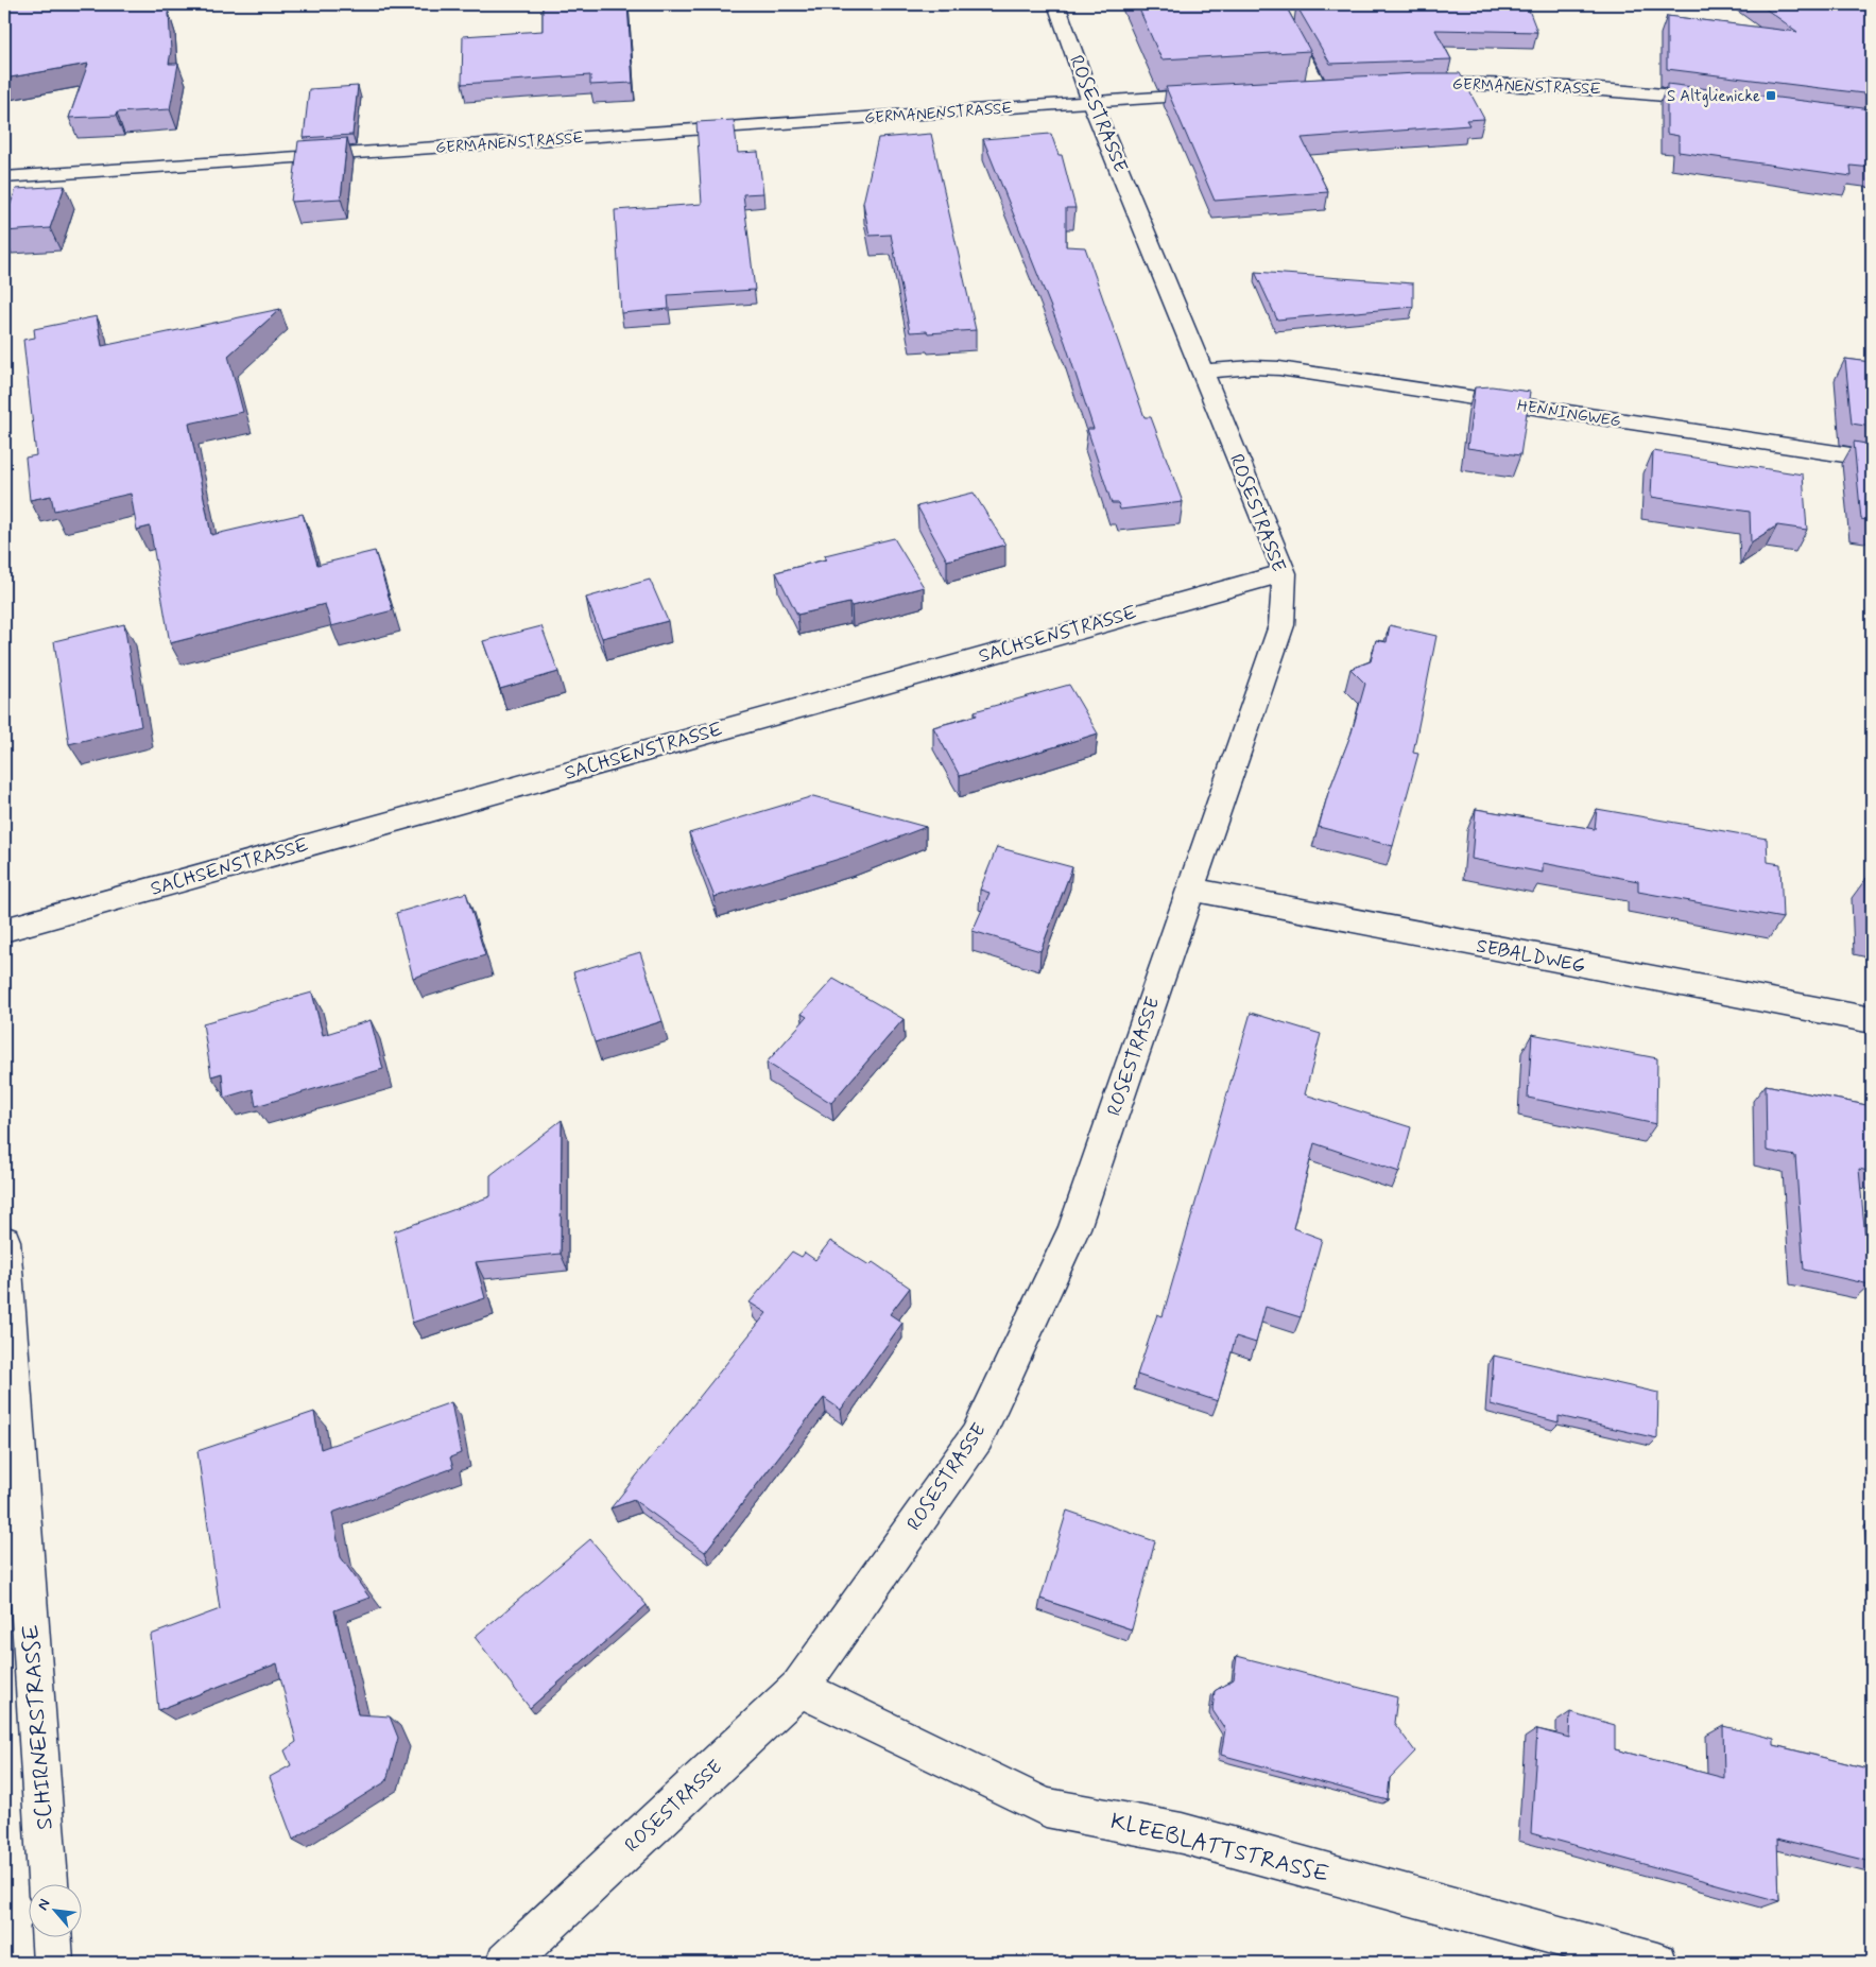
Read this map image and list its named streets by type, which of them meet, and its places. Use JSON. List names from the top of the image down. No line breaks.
{"streets":{"street":["GERMANENSTRASSE","ROSESTRASSE","HENNINGWEG","SACHSENSTRASSE","SEBALDWEG","SCHIRNERSTRASSE","KLEEBLATTSTRASSE"]},"crossings":[["GERMANENSTRASSE","ROSESTRASSE"],["ROSESTRASSE","HENNINGWEG"],["ROSESTRASSE","SACHSENSTRASSE"],["ROSESTRASSE","SEBALDWEG"],["ROSESTRASSE","KLEEBLATTSTRASSE"]],"places":{"transit":["S Altglienicke"]},"north":"top left"}
